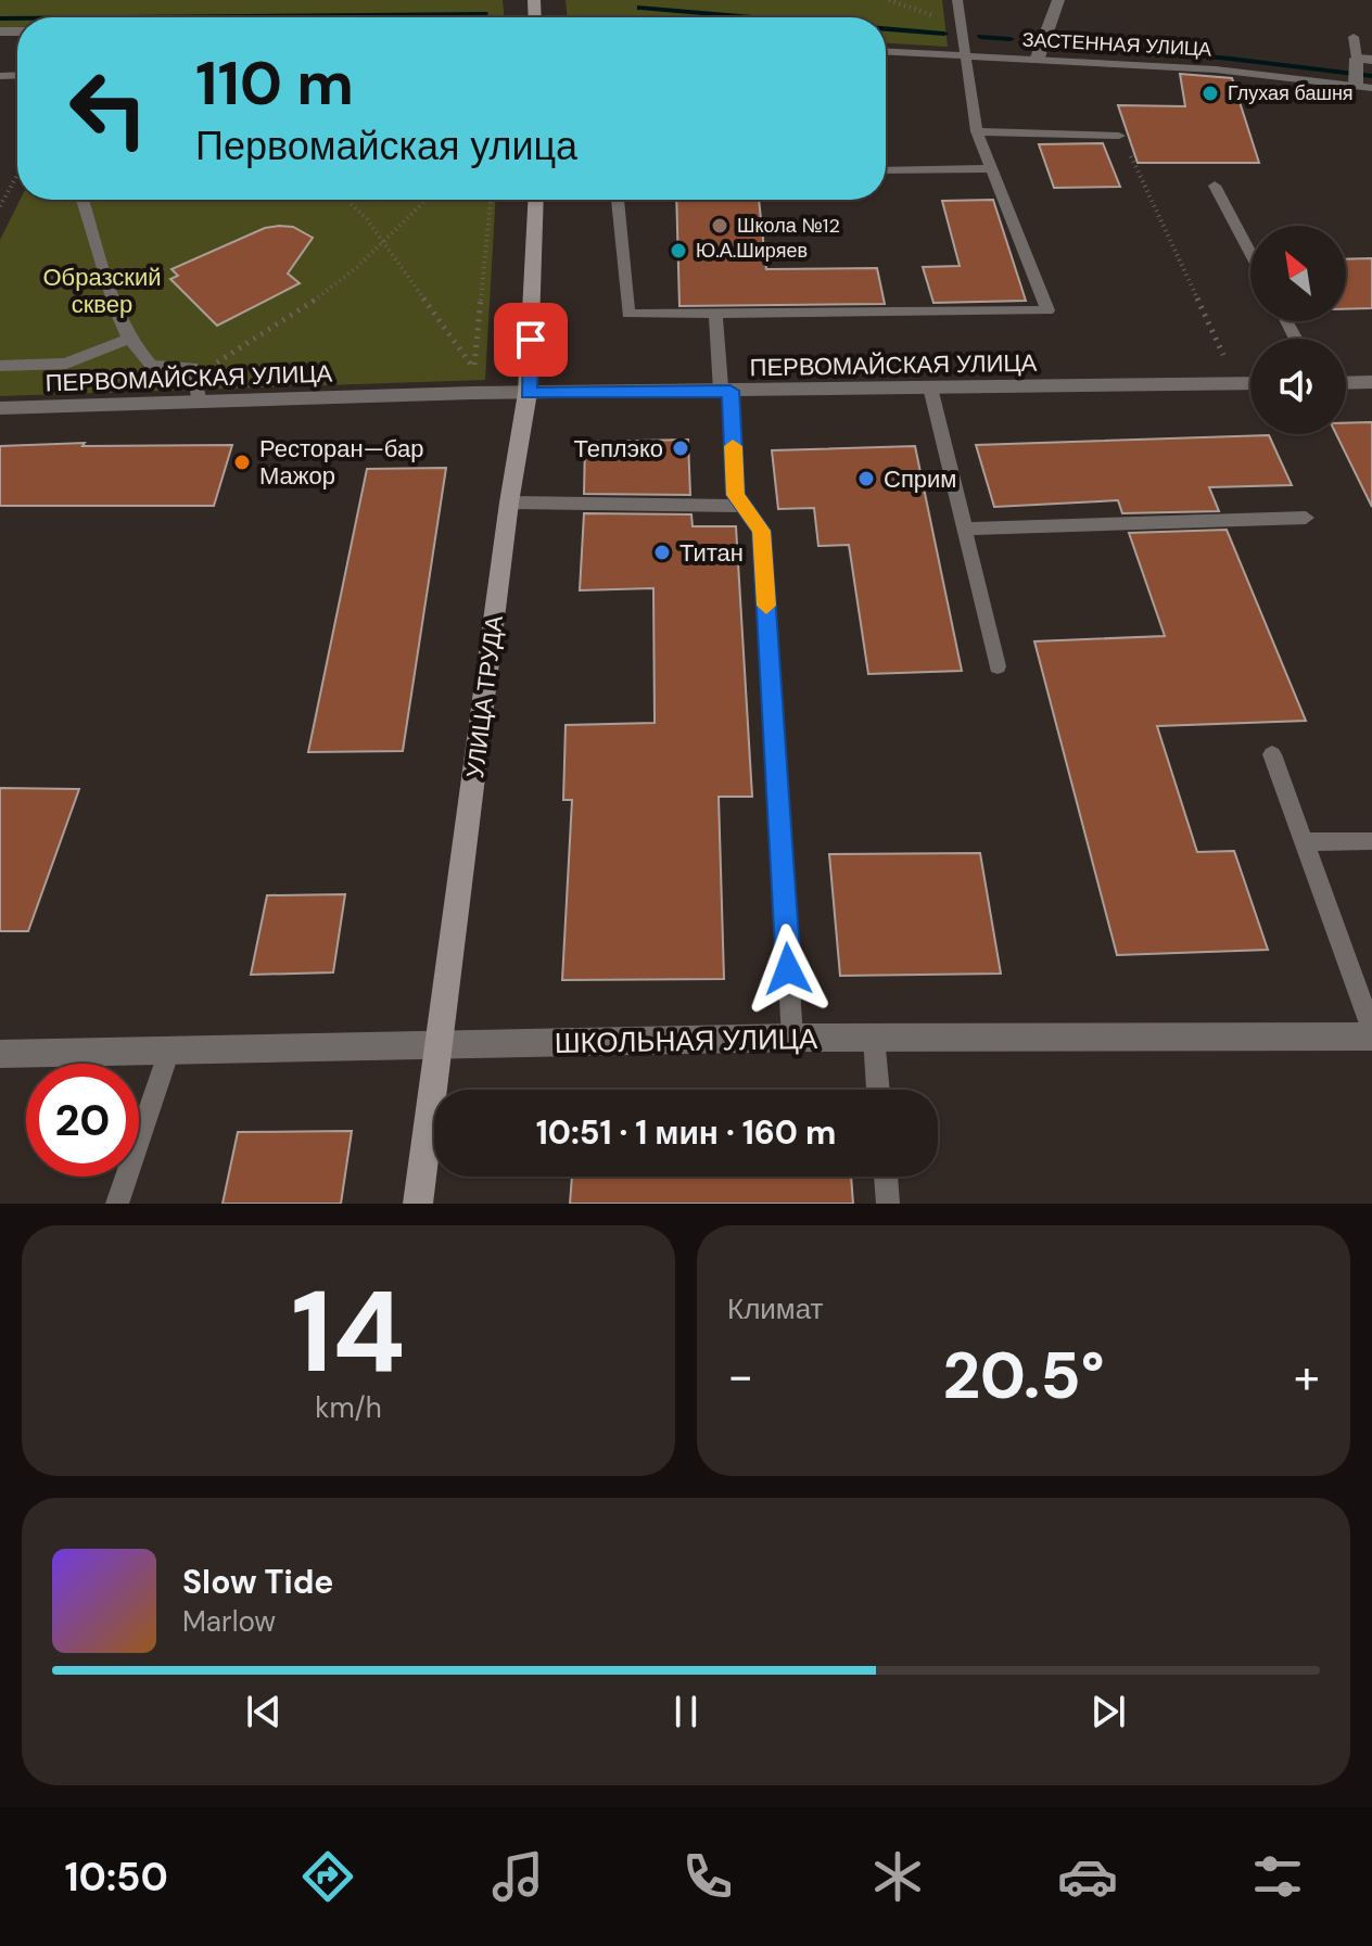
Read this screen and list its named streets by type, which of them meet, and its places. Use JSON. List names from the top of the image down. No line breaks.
{"streets":{"main road":["УЛИЦА ТРУДА"],"street":["ПЕРВОМАЙСКАЯ УЛИЦА","ШКОЛЬНАЯ УЛИЦА"],"lane":["ЗАСТЕННАЯ УЛИЦА"]},"crossings":[["ПЕРВОМАЙСКАЯ УЛИЦА","УЛИЦА ТРУДА"],["УЛИЦА ТРУДА","ШКОЛЬНАЯ УЛИЦА"]],"parks":["Образский сквер"],"places":["Глухая башня","Школа №12","Ю.А.Ширяев","Теплэко","Ресторан—бар Мажор","Сприм","Титан"],"north":"top left","page":{"turn":["110 m","Первомайская улица"],"limit":"20","trip":"10:51 · 1 мин · 160 m","tile":[["14","km/h"],"Климат"],"heat":["−","20.5°","+"],"song":["Slow Tide","Marlow"],"tabs":"10:50"}}
